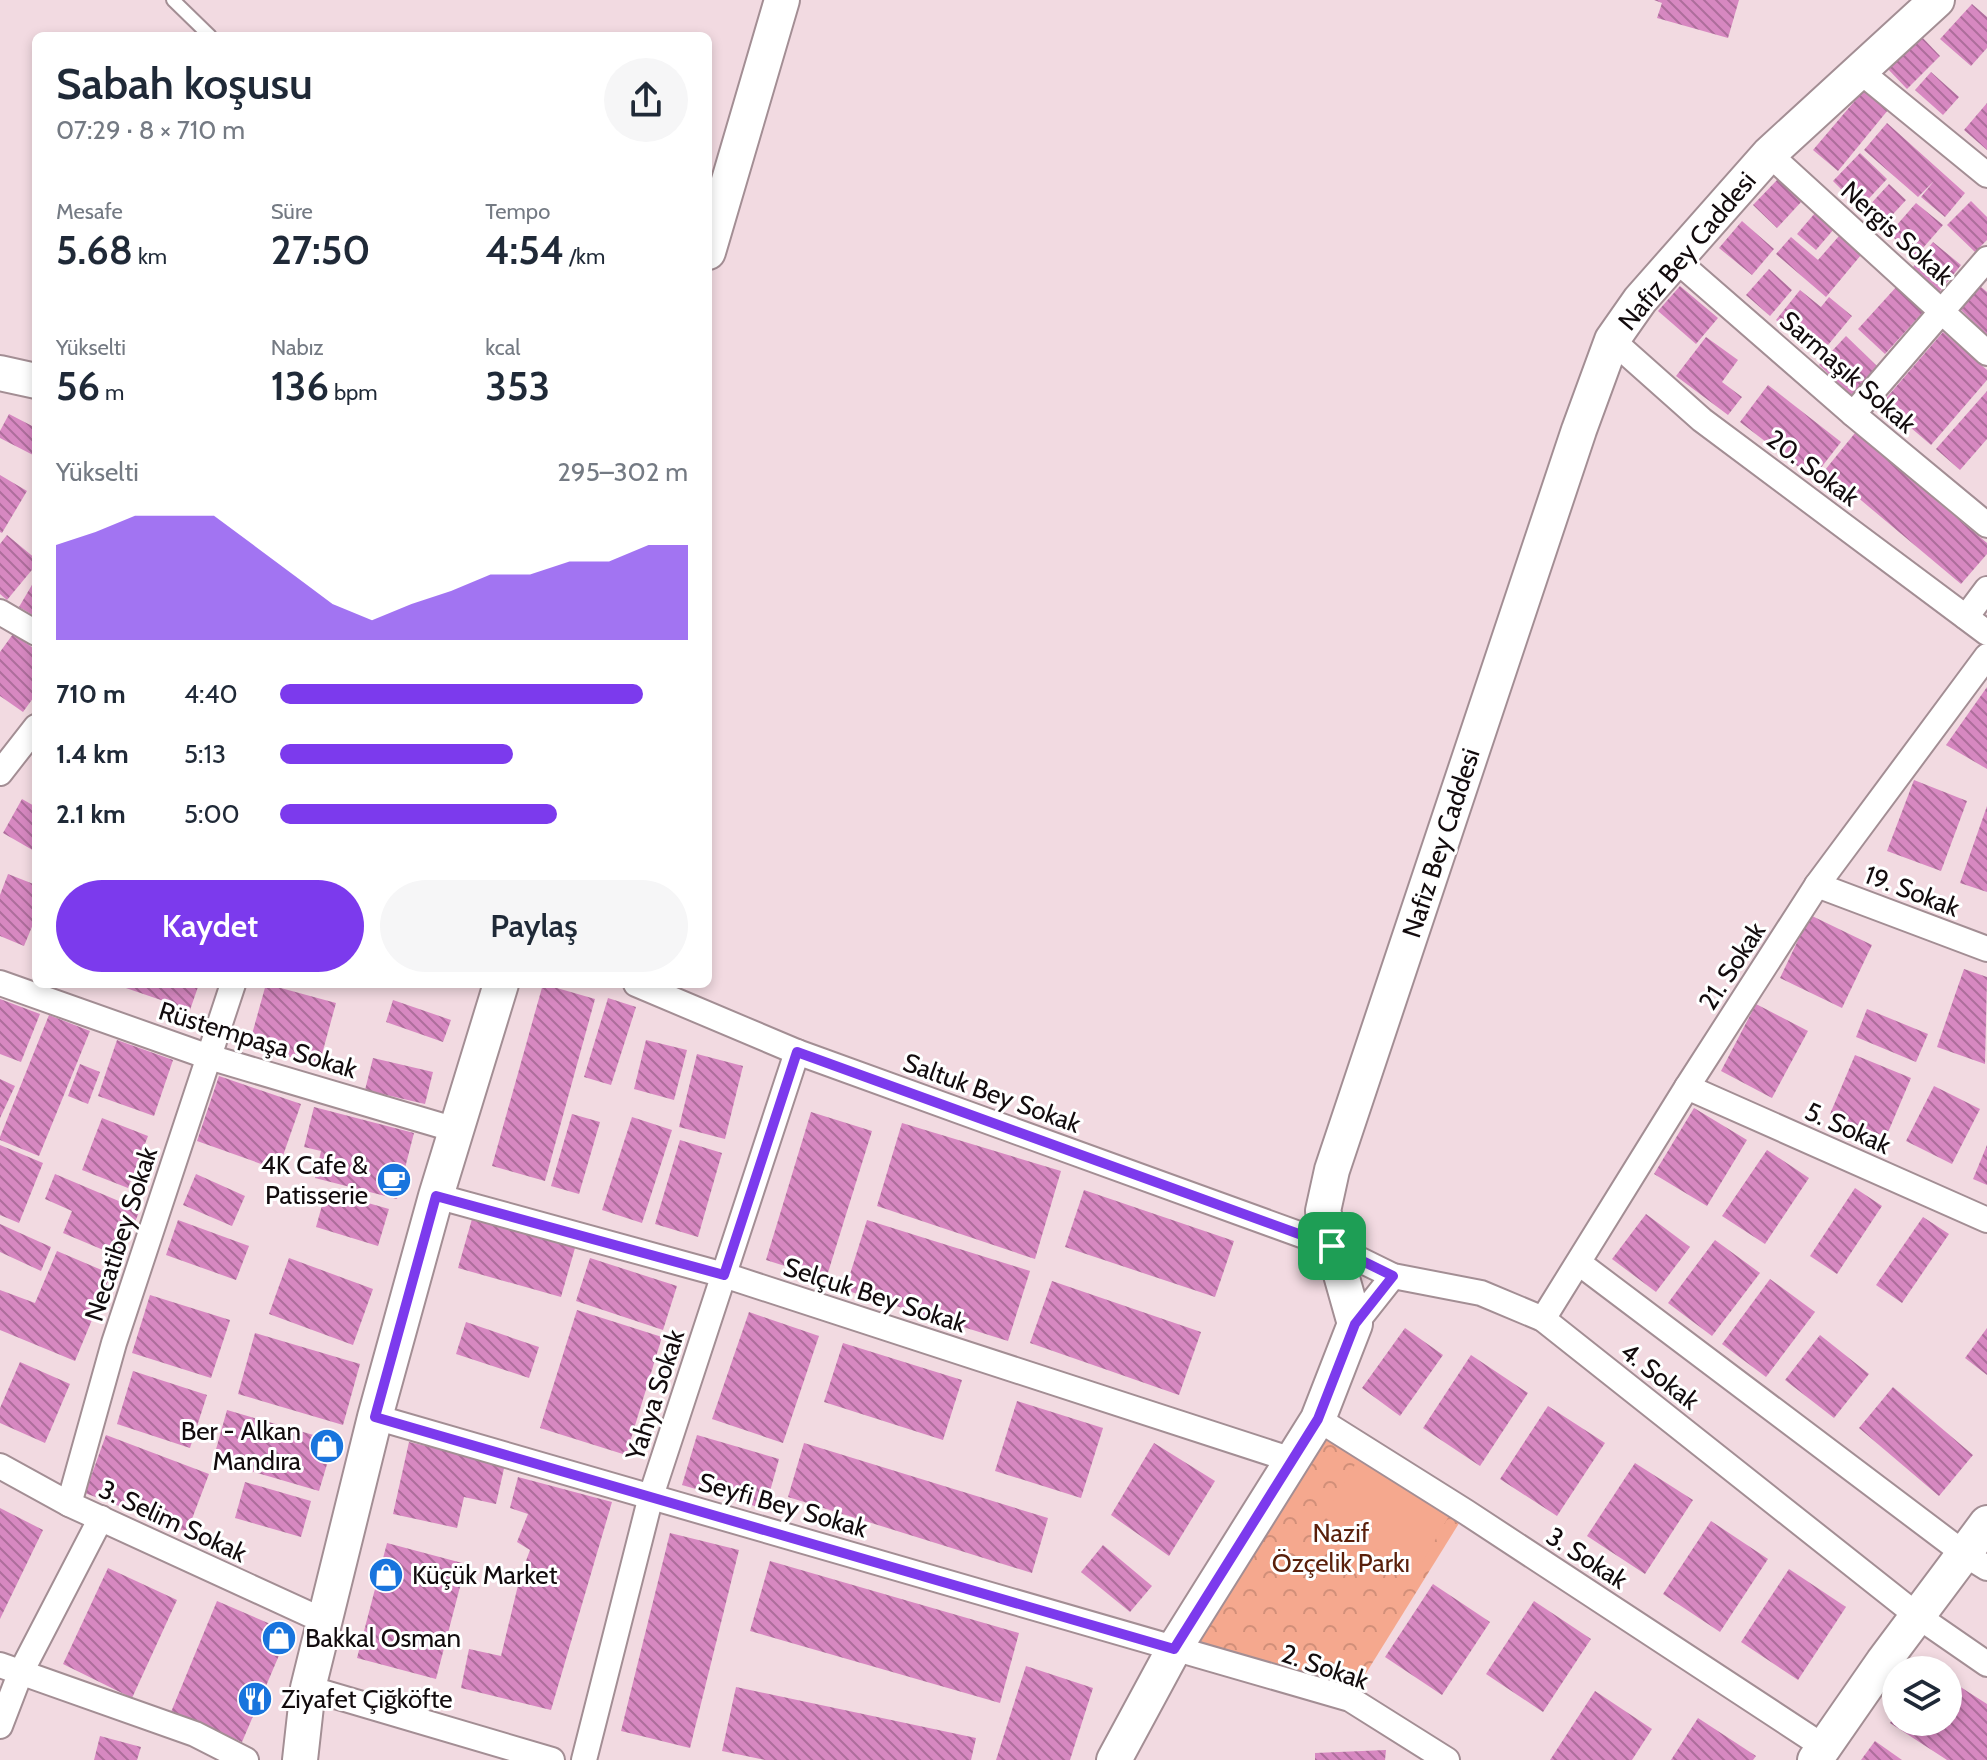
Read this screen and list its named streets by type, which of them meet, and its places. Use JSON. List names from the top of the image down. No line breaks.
{"streets":{"street":["Nergis Sokak","Nafiz Bey Caddesi","Sarmaşık Sokak","20. Sokak","19. Sokak","21. Sokak","Rüstempaşa Sokak","Saltuk Bey Sokak","5. Sokak","Necatibey Sokak","Selçuk Bey Sokak","4. Sokak","Yahya Sokak","Seyfi Bey Sokak","3. Selim Sokak","3. Sokak","2. Sokak"]},"crossings":[["Nergis Sokak","Nafiz Bey Caddesi"],["Nafiz Bey Caddesi","Sarmaşık Sokak"],["Nafiz Bey Caddesi","20. Sokak"],["Nafiz Bey Caddesi","Saltuk Bey Sokak"],["Nafiz Bey Caddesi","4. Sokak"],["19. Sokak","21. Sokak"],["21. Sokak","5. Sokak"],["21. Sokak","4. Sokak"],["Rüstempaşa Sokak","Necatibey Sokak"],["Saltuk Bey Sokak","4. Sokak"],["Saltuk Bey Sokak","Yahya Sokak"],["Necatibey Sokak","3. Selim Sokak"],["Selçuk Bey Sokak","Yahya Sokak"],["Yahya Sokak","Seyfi Bey Sokak"],["Seyfi Bey Sokak","2. Sokak"]],"parks":["Nazif Özçelik Parkı"],"places":{"cafe":["4K Cafe & Patisserie"],"shop":["Ber - Alkan Mandıra","Küçük Market","Bakkal Osman"],"restaurant":["Ziyafet Çiğköfte"]},"page":{"heading":["Sabah koşusu","07:29 · 8 × 710 m"],"stats":[["Mesafe","5.68 km"],["Süre","27:50"],["Tempo","4:54 /km"],["Yükselti","56 m"],["Nabız","136 bpm"],["kcal","353"]],"chart":["Yükselti","295–302 m"],"list":[{"name":"710 m","note":"4:40"},{"name":"1.4 km","note":"5:13"},{"name":"2.1 km","note":"5:00"}],"buttons":["Kaydet","Paylaş"]}}
